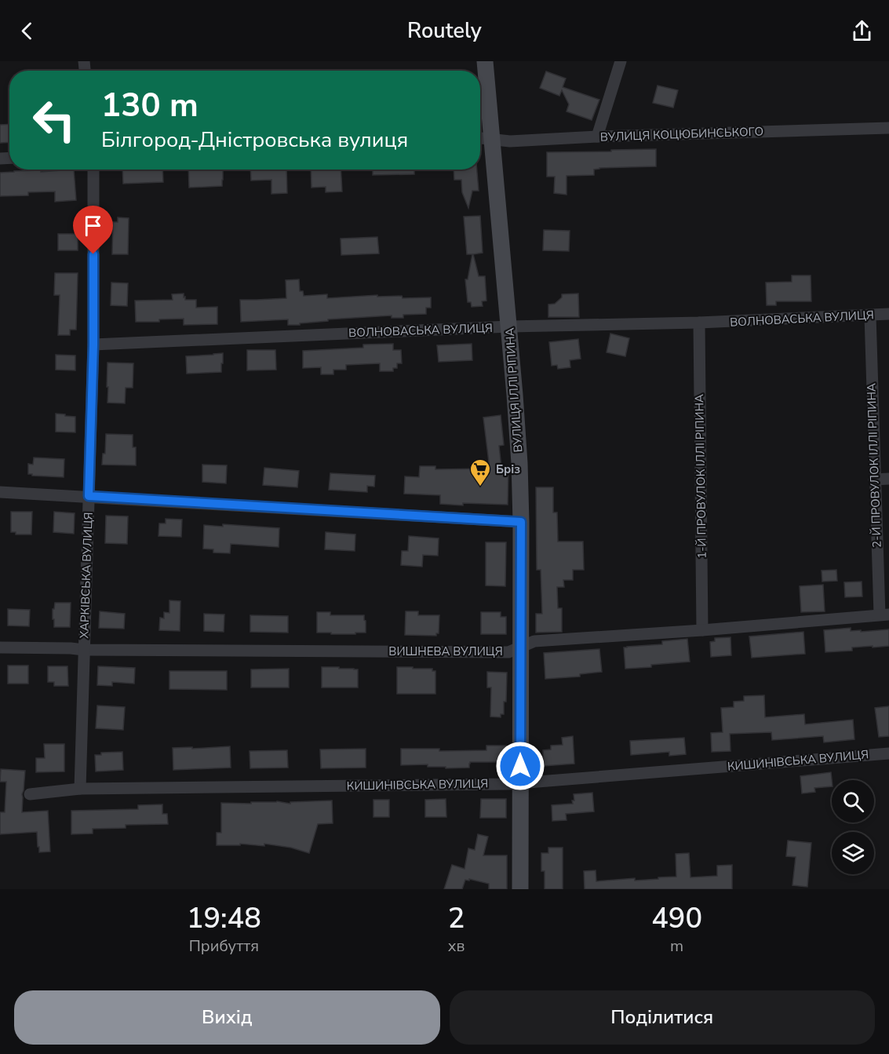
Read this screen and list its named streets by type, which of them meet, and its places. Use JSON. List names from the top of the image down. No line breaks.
{"streets":{"street":["ВУЛИЦЯ КОЦЮБИНСЬКОГО","ВОЛНОВАСЬКА ВУЛИЦЯ","ВУЛИЦЯ ІЛЛІ РІПИНА","2-Й ПРОВУЛОК ІЛЛІ РІПИНА","1-Й ПРОВУЛОК ІЛЛІ РІПИНА","ХАРКІВСЬКА ВУЛИЦЯ","ВИШНЕВА ВУЛИЦЯ","КИШИНІВСЬКА ВУЛИЦЯ"]},"crossings":[["ВУЛИЦЯ КОЦЮБИНСЬКОГО","ВУЛИЦЯ ІЛЛІ РІПИНА"],["ВОЛНОВАСЬКА ВУЛИЦЯ","ВУЛИЦЯ ІЛЛІ РІПИНА"],["ВОЛНОВАСЬКА ВУЛИЦЯ","2-Й ПРОВУЛОК ІЛЛІ РІПИНА"],["ВОЛНОВАСЬКА ВУЛИЦЯ","1-Й ПРОВУЛОК ІЛЛІ РІПИНА"],["ВОЛНОВАСЬКА ВУЛИЦЯ","ХАРКІВСЬКА ВУЛИЦЯ"],["ВУЛИЦЯ ІЛЛІ РІПИНА","ВИШНЕВА ВУЛИЦЯ"],["ВУЛИЦЯ ІЛЛІ РІПИНА","КИШИНІВСЬКА ВУЛИЦЯ"],["2-Й ПРОВУЛОК ІЛЛІ РІПИНА","ВИШНЕВА ВУЛИЦЯ"],["1-Й ПРОВУЛОК ІЛЛІ РІПИНА","ВИШНЕВА ВУЛИЦЯ"],["ХАРКІВСЬКА ВУЛИЦЯ","ВИШНЕВА ВУЛИЦЯ"],["ХАРКІВСЬКА ВУЛИЦЯ","КИШИНІВСЬКА ВУЛИЦЯ"]],"places":{"supermarket":["Бріз"]},"page":{"header":"Routely","turn":["130 m","Білгород-Дністровська вулиця"],"eta":["19:48","Прибуття","2","хв","490","m"],"buttons":["Вихід","Поділитися"]}}
